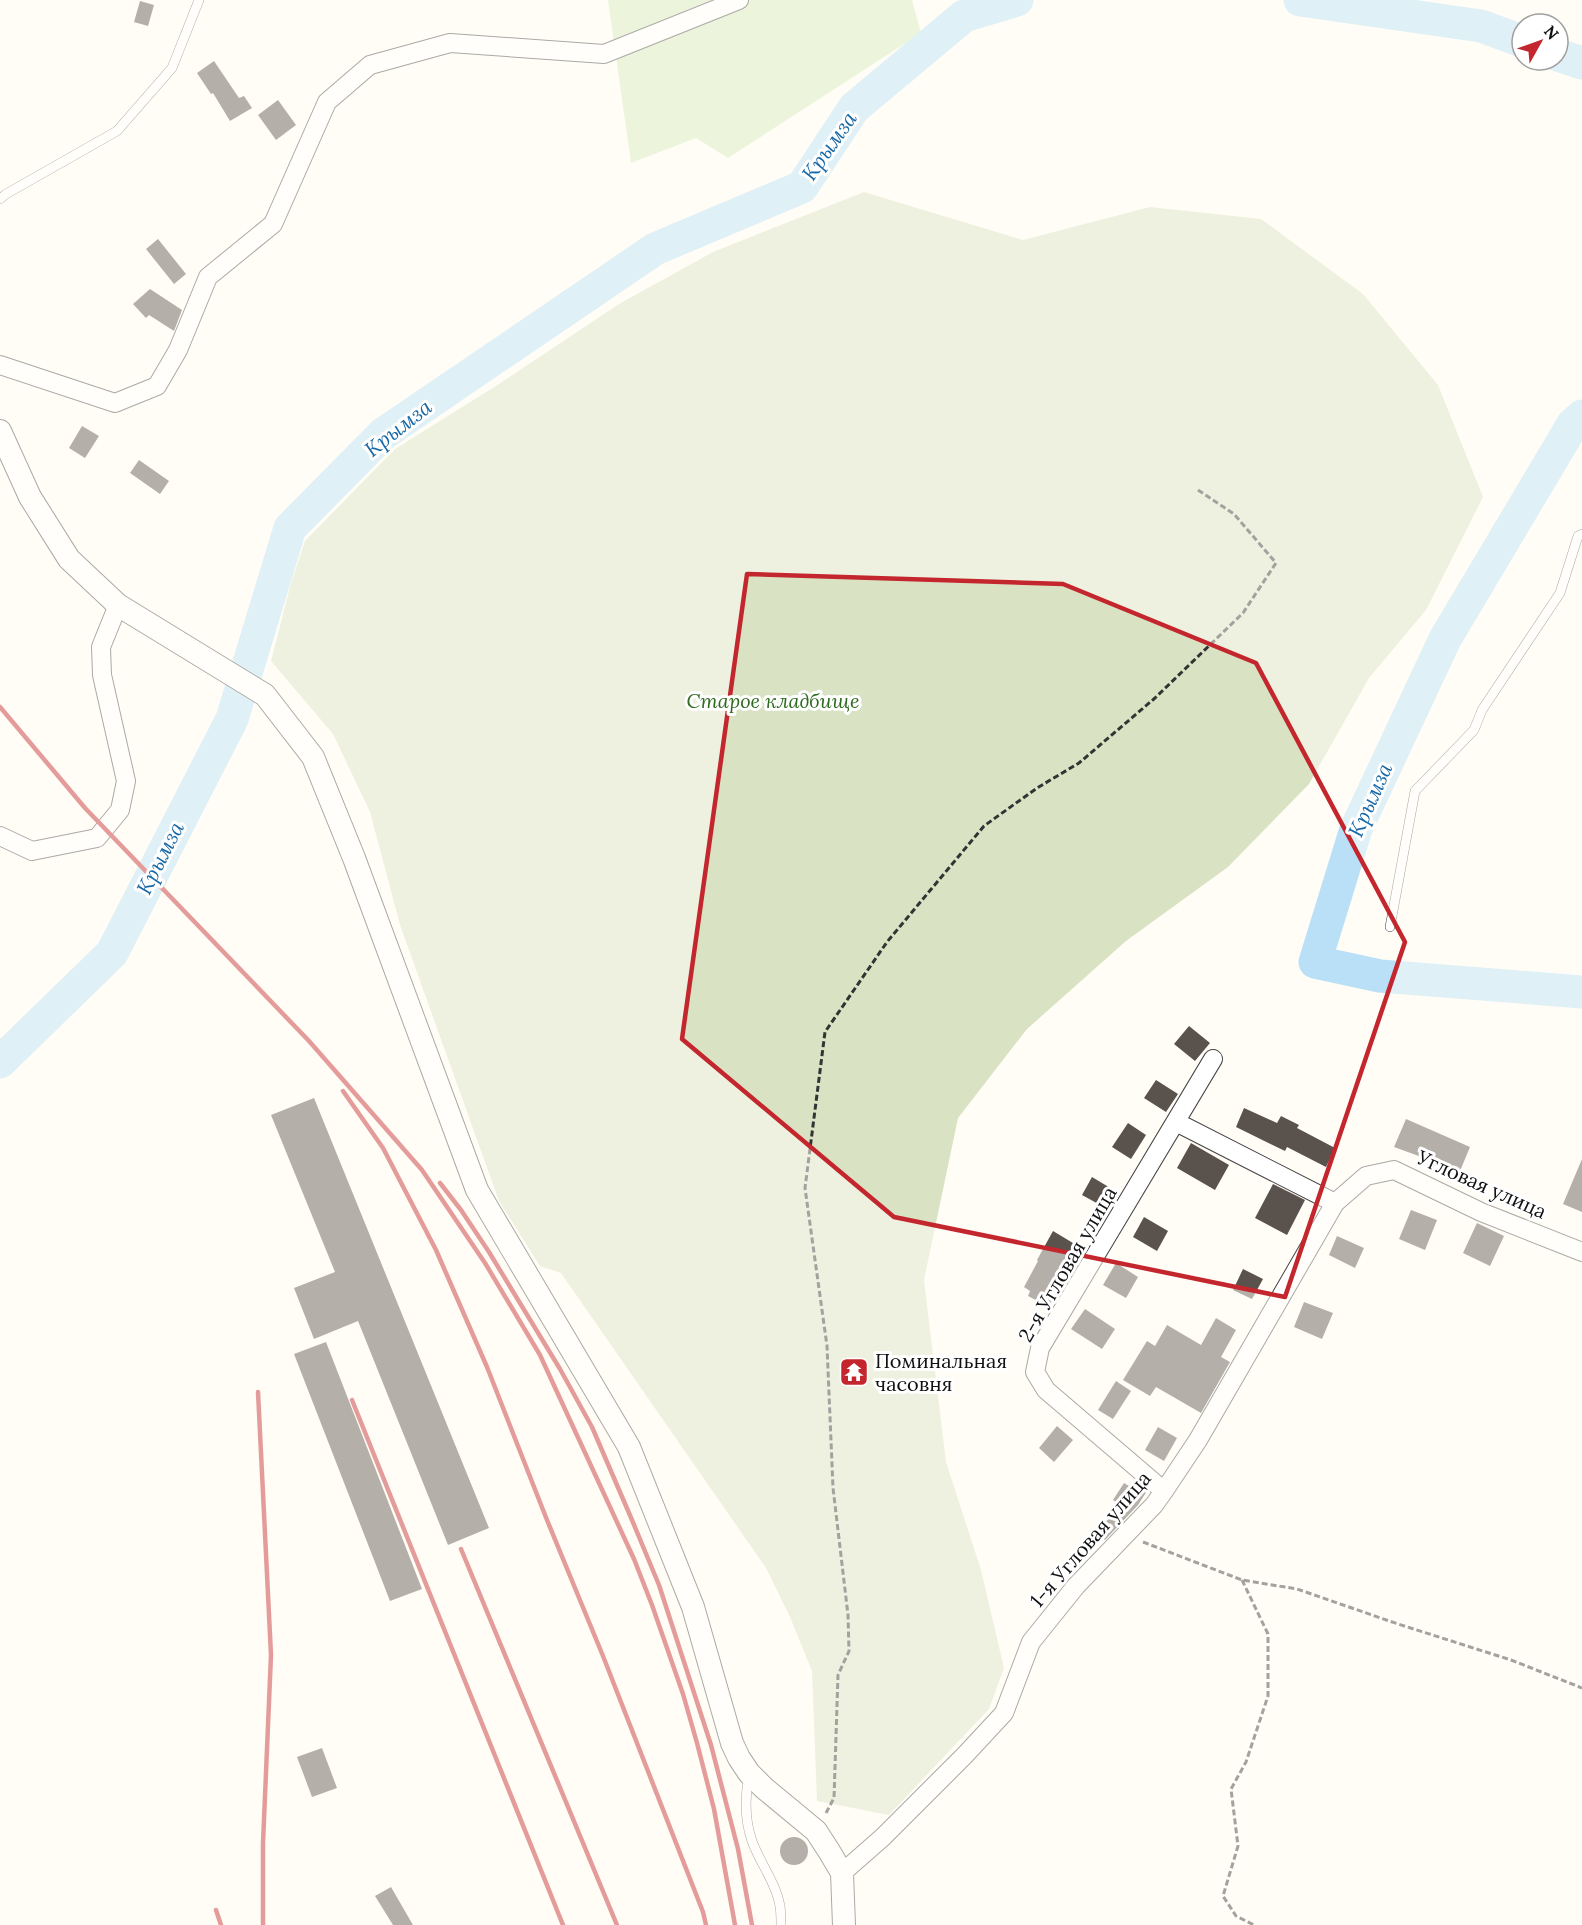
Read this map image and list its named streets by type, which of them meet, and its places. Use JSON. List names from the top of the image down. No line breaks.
{"streets":{"street":["Угловая улица","2-я Угловая улица","1-я Угловая улица"]},"crossings":[["Угловая улица","1-я Угловая улица"],["2-я Угловая улица","1-я Угловая улица"]],"water":["Крымза"],"parks":["Старое кладбище"],"places":{"temple":["Поминальная часовня"]},"north":"top right"}
